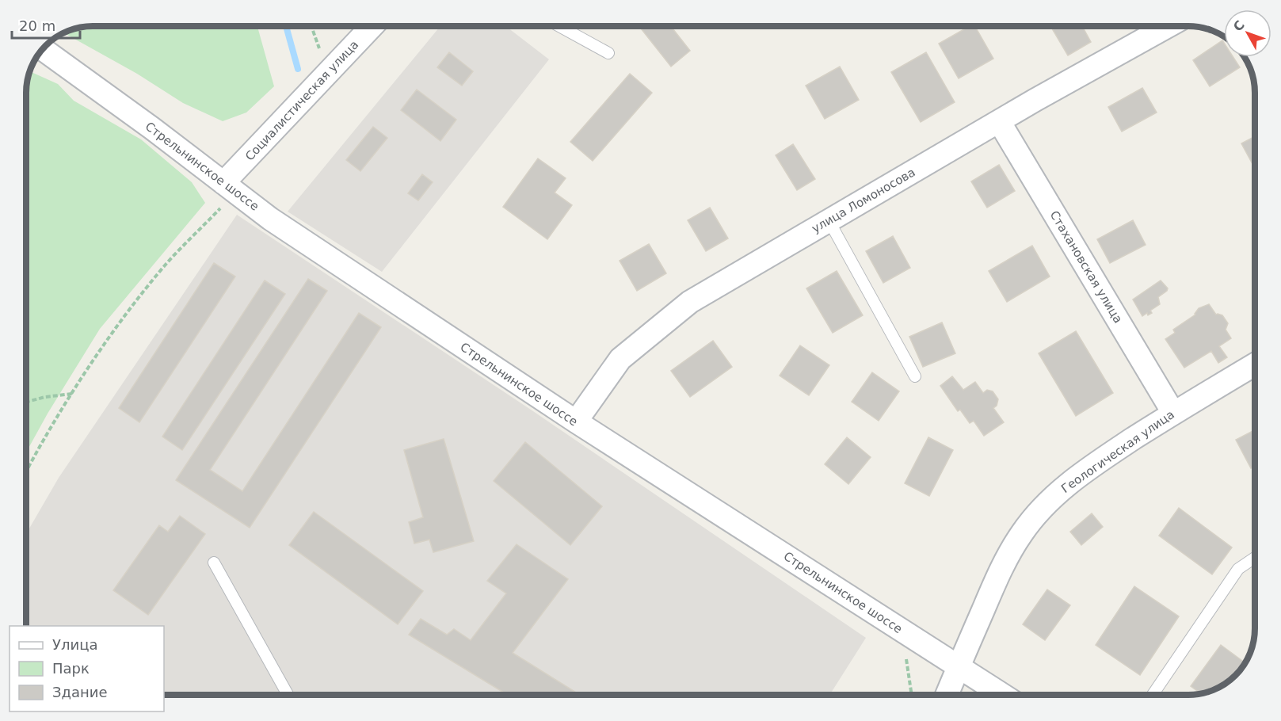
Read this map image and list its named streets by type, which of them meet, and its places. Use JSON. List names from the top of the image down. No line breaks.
{"streets":{"street":["Социалистическая улица","Стрельнинское шоссе","улица Ломоносова","Стахановская улица","Геологическая улица"]},"crossings":[["Социалистическая улица","Стрельнинское шоссе"],["Стрельнинское шоссе","улица Ломоносова"],["Стрельнинское шоссе","Геологическая улица"],["улица Ломоносова","Стахановская улица"],["Стахановская улица","Геологическая улица"]],"legend":["Улица","Парк","Здание"],"scale_bar":"20 m","north":"top left"}
